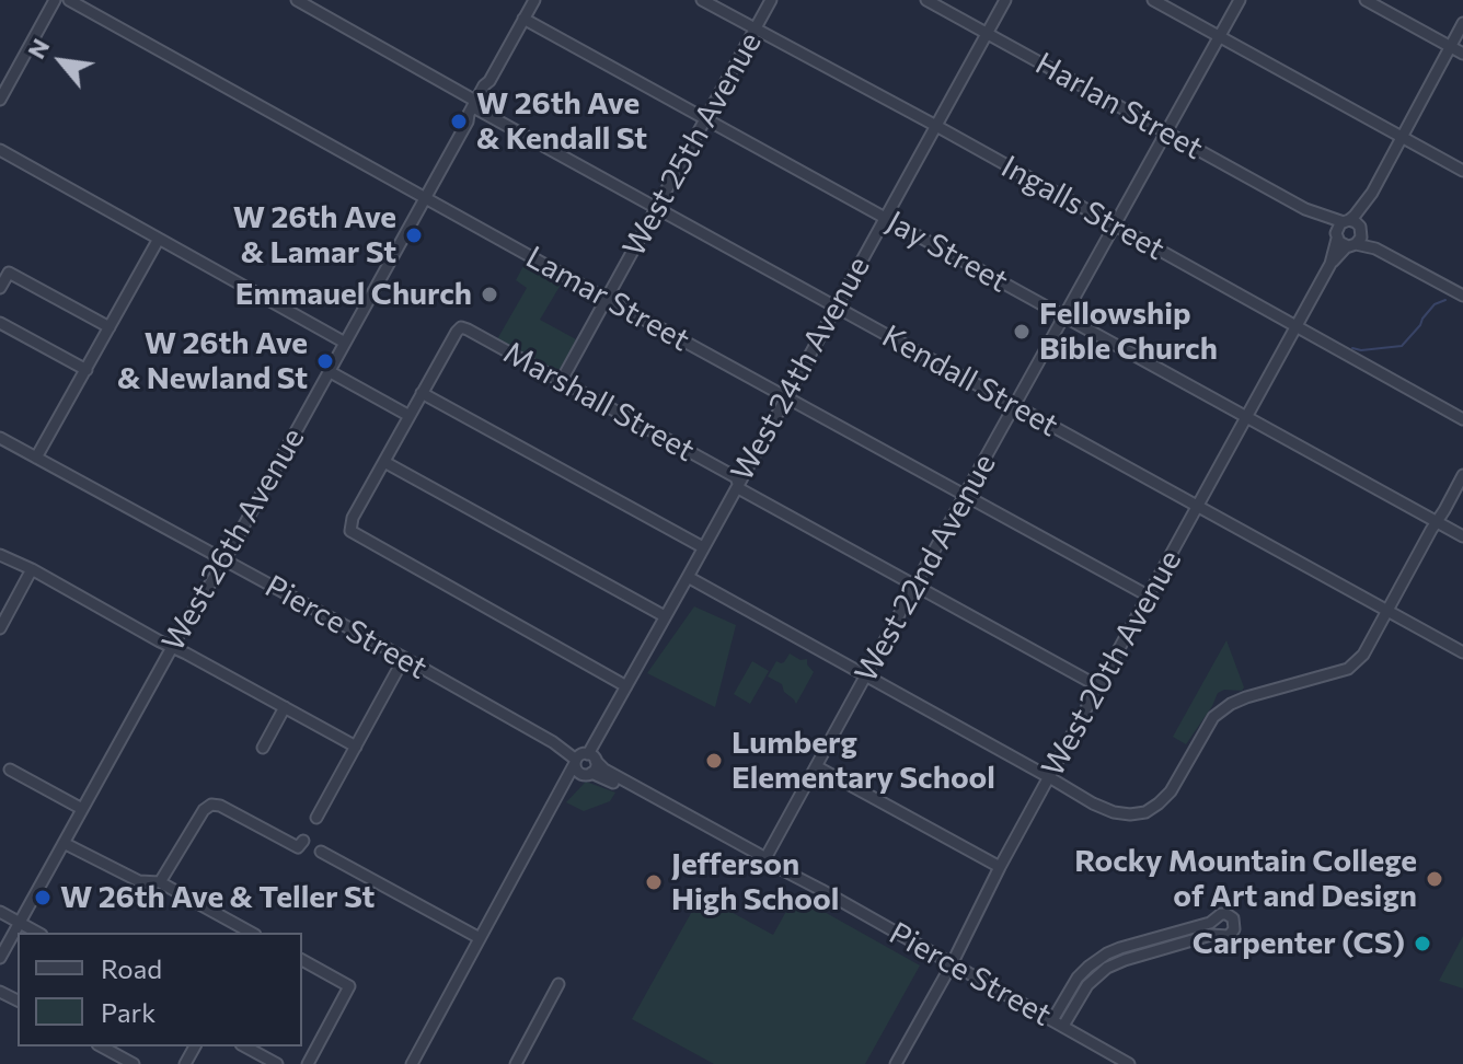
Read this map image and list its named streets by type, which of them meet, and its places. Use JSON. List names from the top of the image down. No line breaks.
{"streets":{"street":["Harlan Street","West 25th Avenue","Ingalls Street","Jay Street","Lamar Street","West 24th Avenue","Kendall Street","Marshall Street","West 26th Avenue","West 22nd Avenue","Pierce Street","West 20th Avenue"]},"crossings":[["Harlan Street","West 24th Avenue"],["Harlan Street","West 22nd Avenue"],["Harlan Street","West 20th Avenue"],["West 25th Avenue","Ingalls Street"],["West 25th Avenue","Jay Street"],["West 25th Avenue","Lamar Street"],["West 25th Avenue","Kendall Street"],["West 25th Avenue","Marshall Street"],["Ingalls Street","West 24th Avenue"],["Ingalls Street","West 22nd Avenue"],["Ingalls Street","West 20th Avenue"],["Jay Street","West 24th Avenue"],["Jay Street","West 26th Avenue"],["Jay Street","West 22nd Avenue"],["Jay Street","West 20th Avenue"],["Lamar Street","West 24th Avenue"],["Lamar Street","West 26th Avenue"],["Lamar Street","West 22nd Avenue"],["Lamar Street","West 20th Avenue"],["West 24th Avenue","Kendall Street"],["West 24th Avenue","Marshall Street"],["West 24th Avenue","Pierce Street"],["Kendall Street","West 26th Avenue"],["Kendall Street","West 22nd Avenue"],["Kendall Street","West 20th Avenue"],["Marshall Street","West 22nd Avenue"],["Marshall Street","West 20th Avenue"],["West 26th Avenue","Pierce Street"],["West 22nd Avenue","Pierce Street"],["Pierce Street","West 20th Avenue"]],"places":["W 26th Ave & Kendall St","W 26th Ave & Lamar St","Emmauel Church","Fellowship Bible Church","W 26th Ave & Newland St","Lumberg Elementary School","Rocky Mountain College of Art and Design","Jefferson High School","W 26th Ave & Teller St","Carpenter (CS)"],"legend":["Road","Park"],"north":"top left"}
